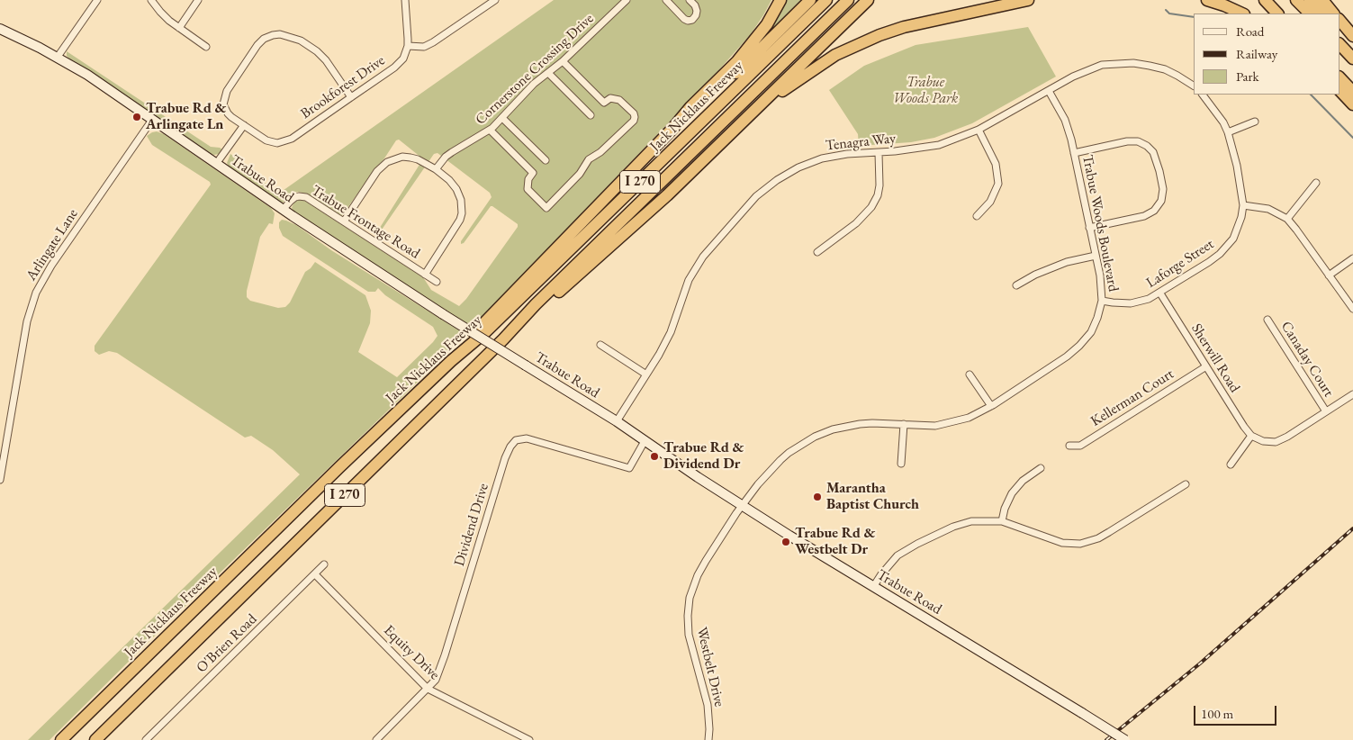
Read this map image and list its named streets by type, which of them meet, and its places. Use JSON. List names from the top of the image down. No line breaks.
{"streets":{"highway":["Jack Nicklaus Freeway","I 270"],"main road":["Trabue Road"],"street":["Cornerstone Crossing Drive","Brookforest Drive","Tenagra Way","Trabue Frontage Road","Trabue Woods Boulevard","Arlingate Lane","Laforge Street","Sherwill Road","Canaday Court","Kellerman Court","Dividend Drive","O'Brien Road","Equity Drive","Westbelt Drive"]},"crossings":[["Cornerstone Crossing Drive","Trabue Frontage Road"],["Tenagra Way","Trabue Road"],["Tenagra Way","Trabue Woods Boulevard"],["Trabue Road","Trabue Frontage Road"],["Trabue Road","Trabue Woods Boulevard"],["Trabue Road","Arlingate Lane"],["Trabue Road","Dividend Drive"],["Trabue Road","Westbelt Drive"],["Trabue Woods Boulevard","Laforge Street"],["Trabue Woods Boulevard","Westbelt Drive"],["Laforge Street","Sherwill Road"],["Sherwill Road","Kellerman Court"],["Dividend Drive","Equity Drive"],["O'Brien Road","Equity Drive"]],"parks":["Trabue Woods Park"],"places":["Trabue Rd & Arlingate Ln","Trabue Rd & Dividend Dr","Marantha Baptist Church","Trabue Rd & Westbelt Dr"],"legend":["Road","Railway","Park"],"scale_bar":"100 m"}
